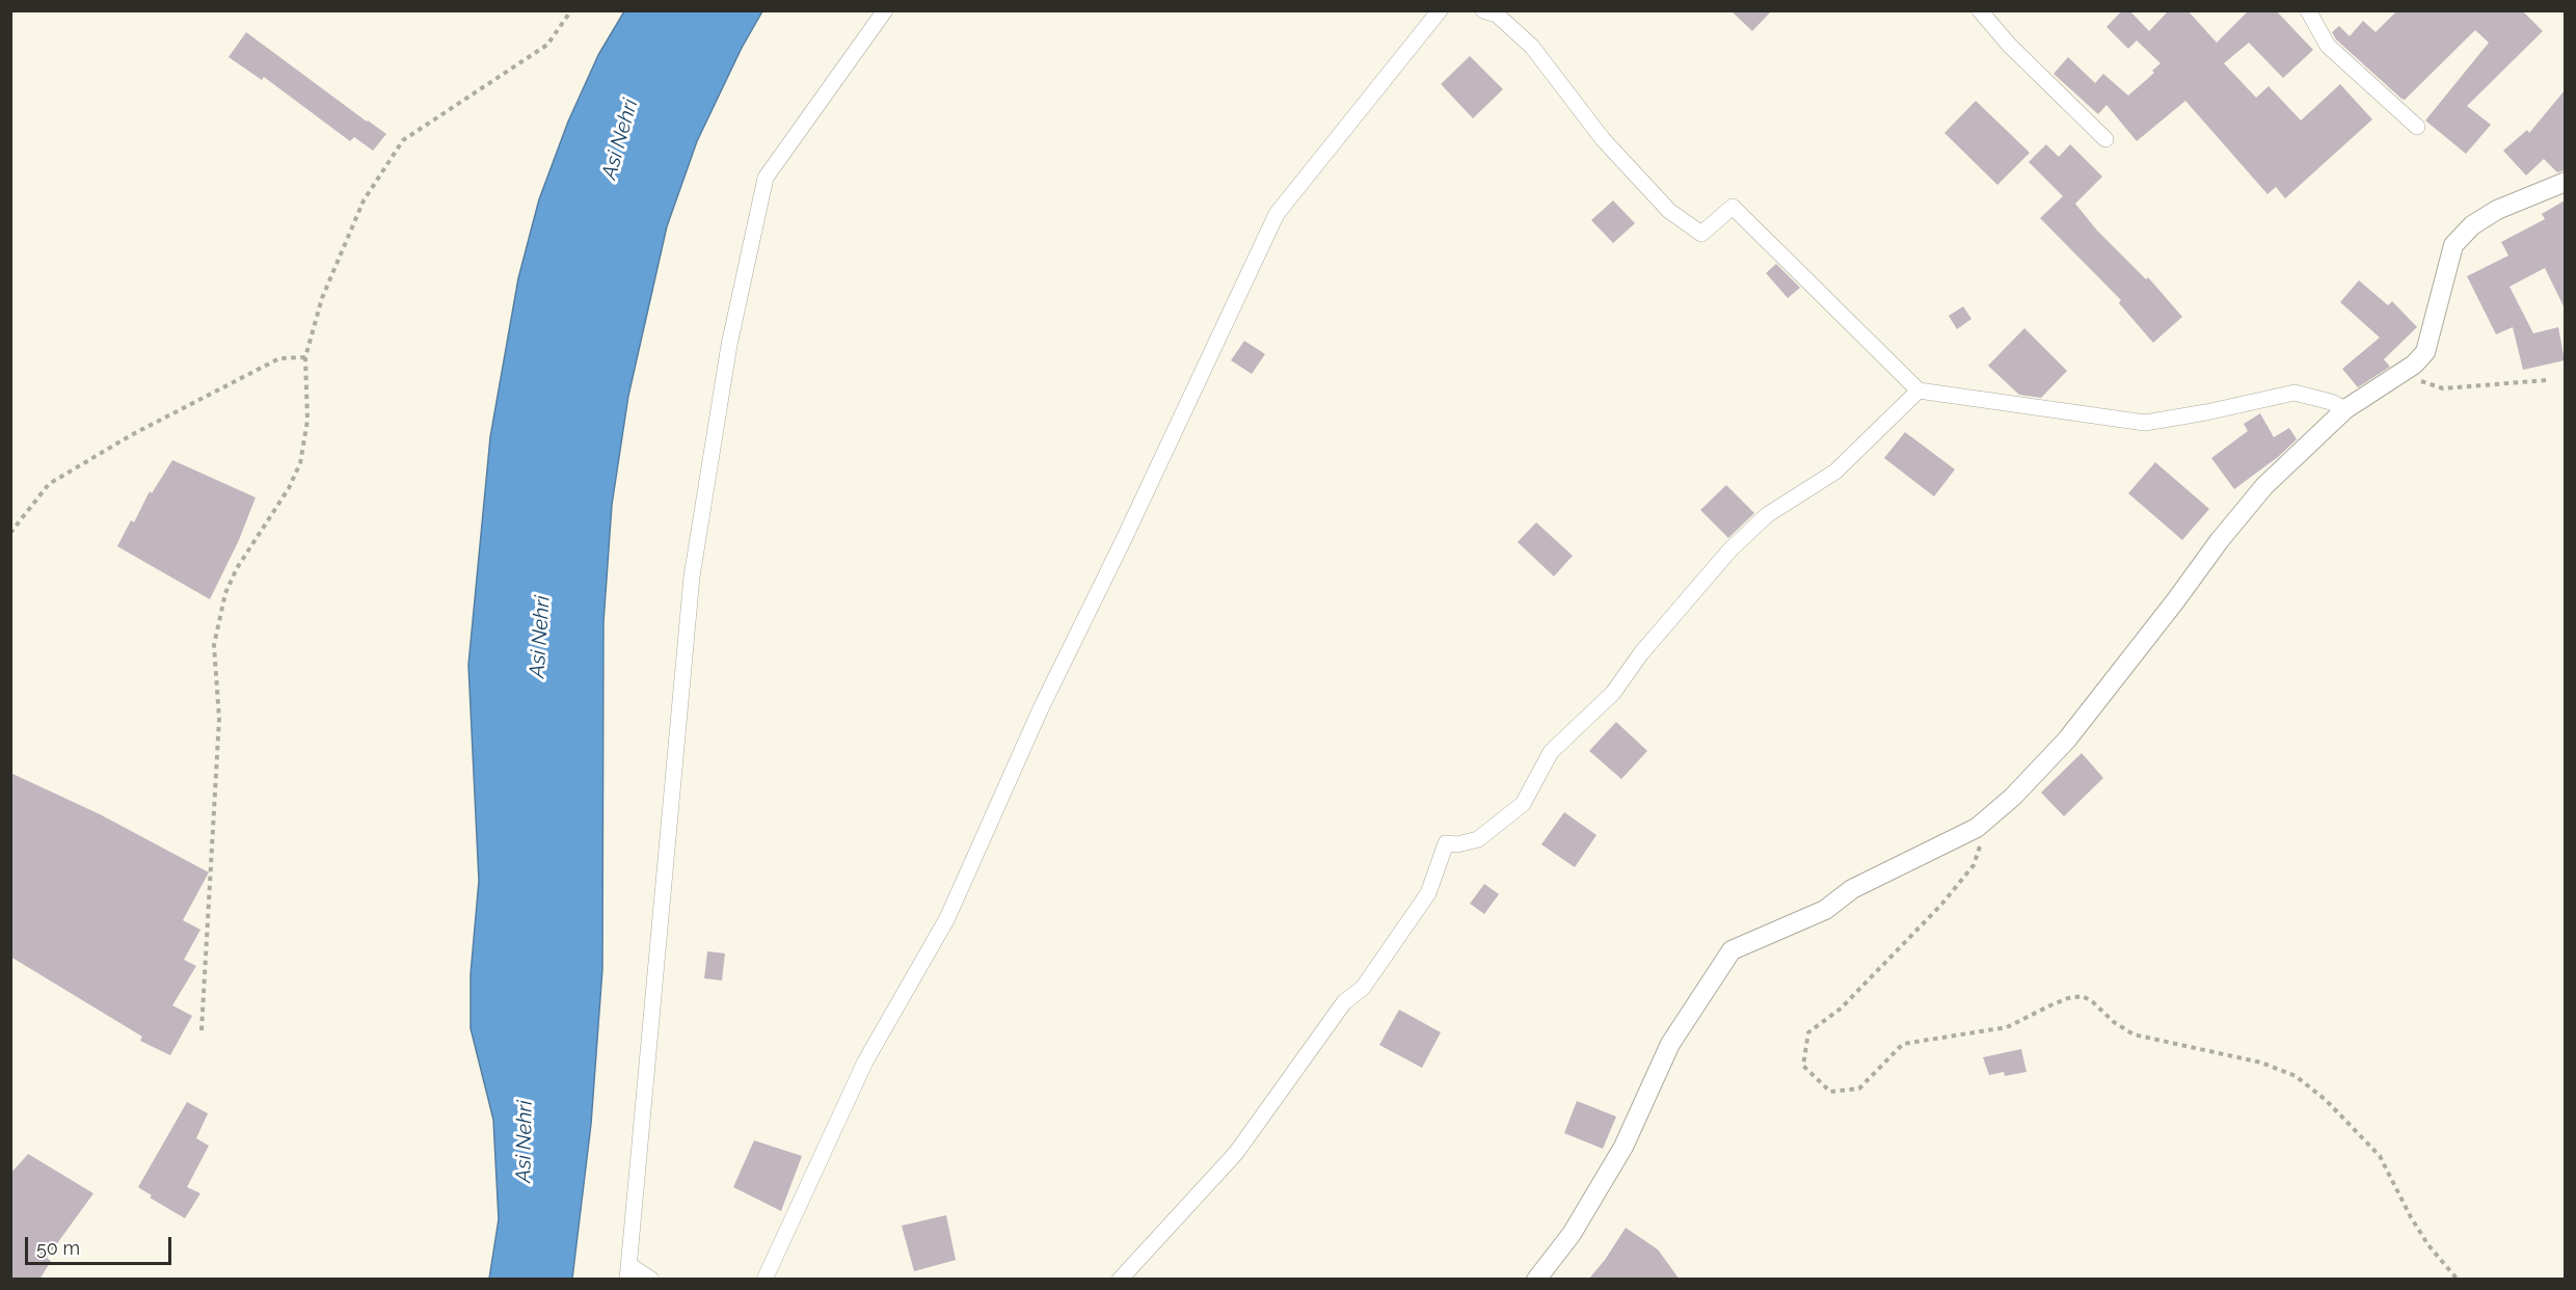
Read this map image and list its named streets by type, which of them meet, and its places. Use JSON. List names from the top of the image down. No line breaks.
{"water":["Asi Nehri"],"scale_bar":"50 m"}
